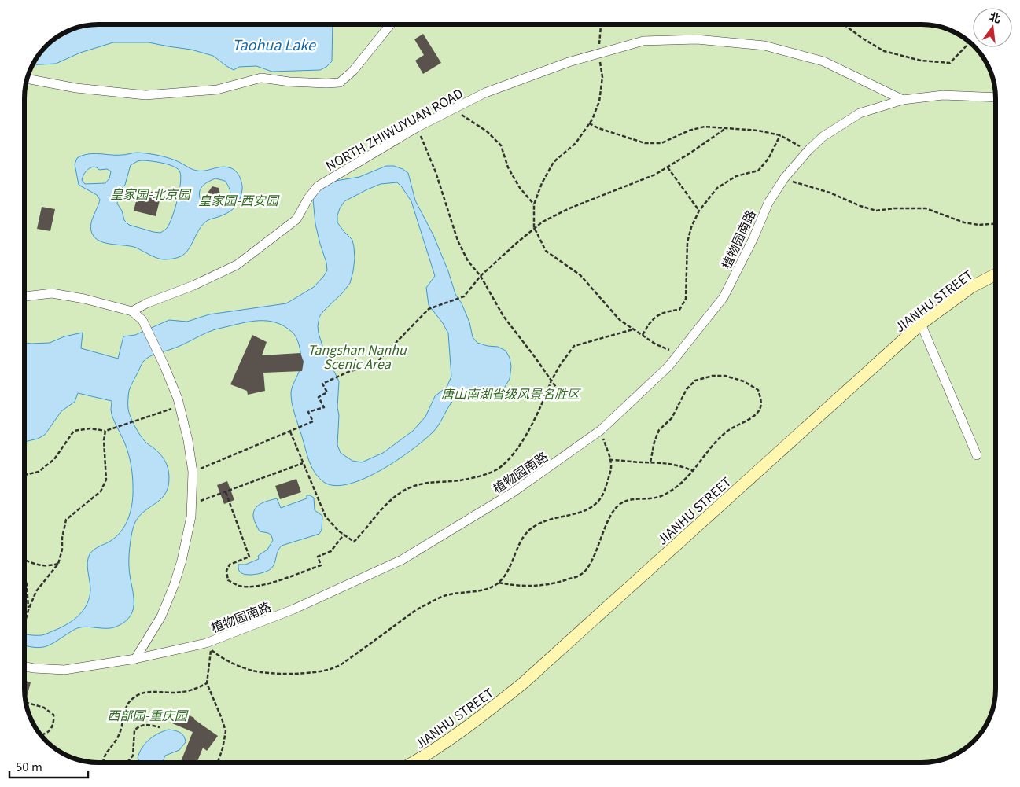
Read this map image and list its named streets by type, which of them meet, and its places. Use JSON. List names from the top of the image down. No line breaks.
{"streets":{"street":["NORTH ZHIWUYUAN ROAD","植物园南路","JIANHU STREET"]},"crossings":[["NORTH ZHIWUYUAN ROAD","植物园南路"]],"water":["Taohua Lake"],"parks":["皇家园-北京园","皇家园-西安园","Tangshan Nanhu Scenic Area","唐山南湖省级风景名胜区","西部园-重庆园"],"scale_bar":"50 m","north":"top"}
